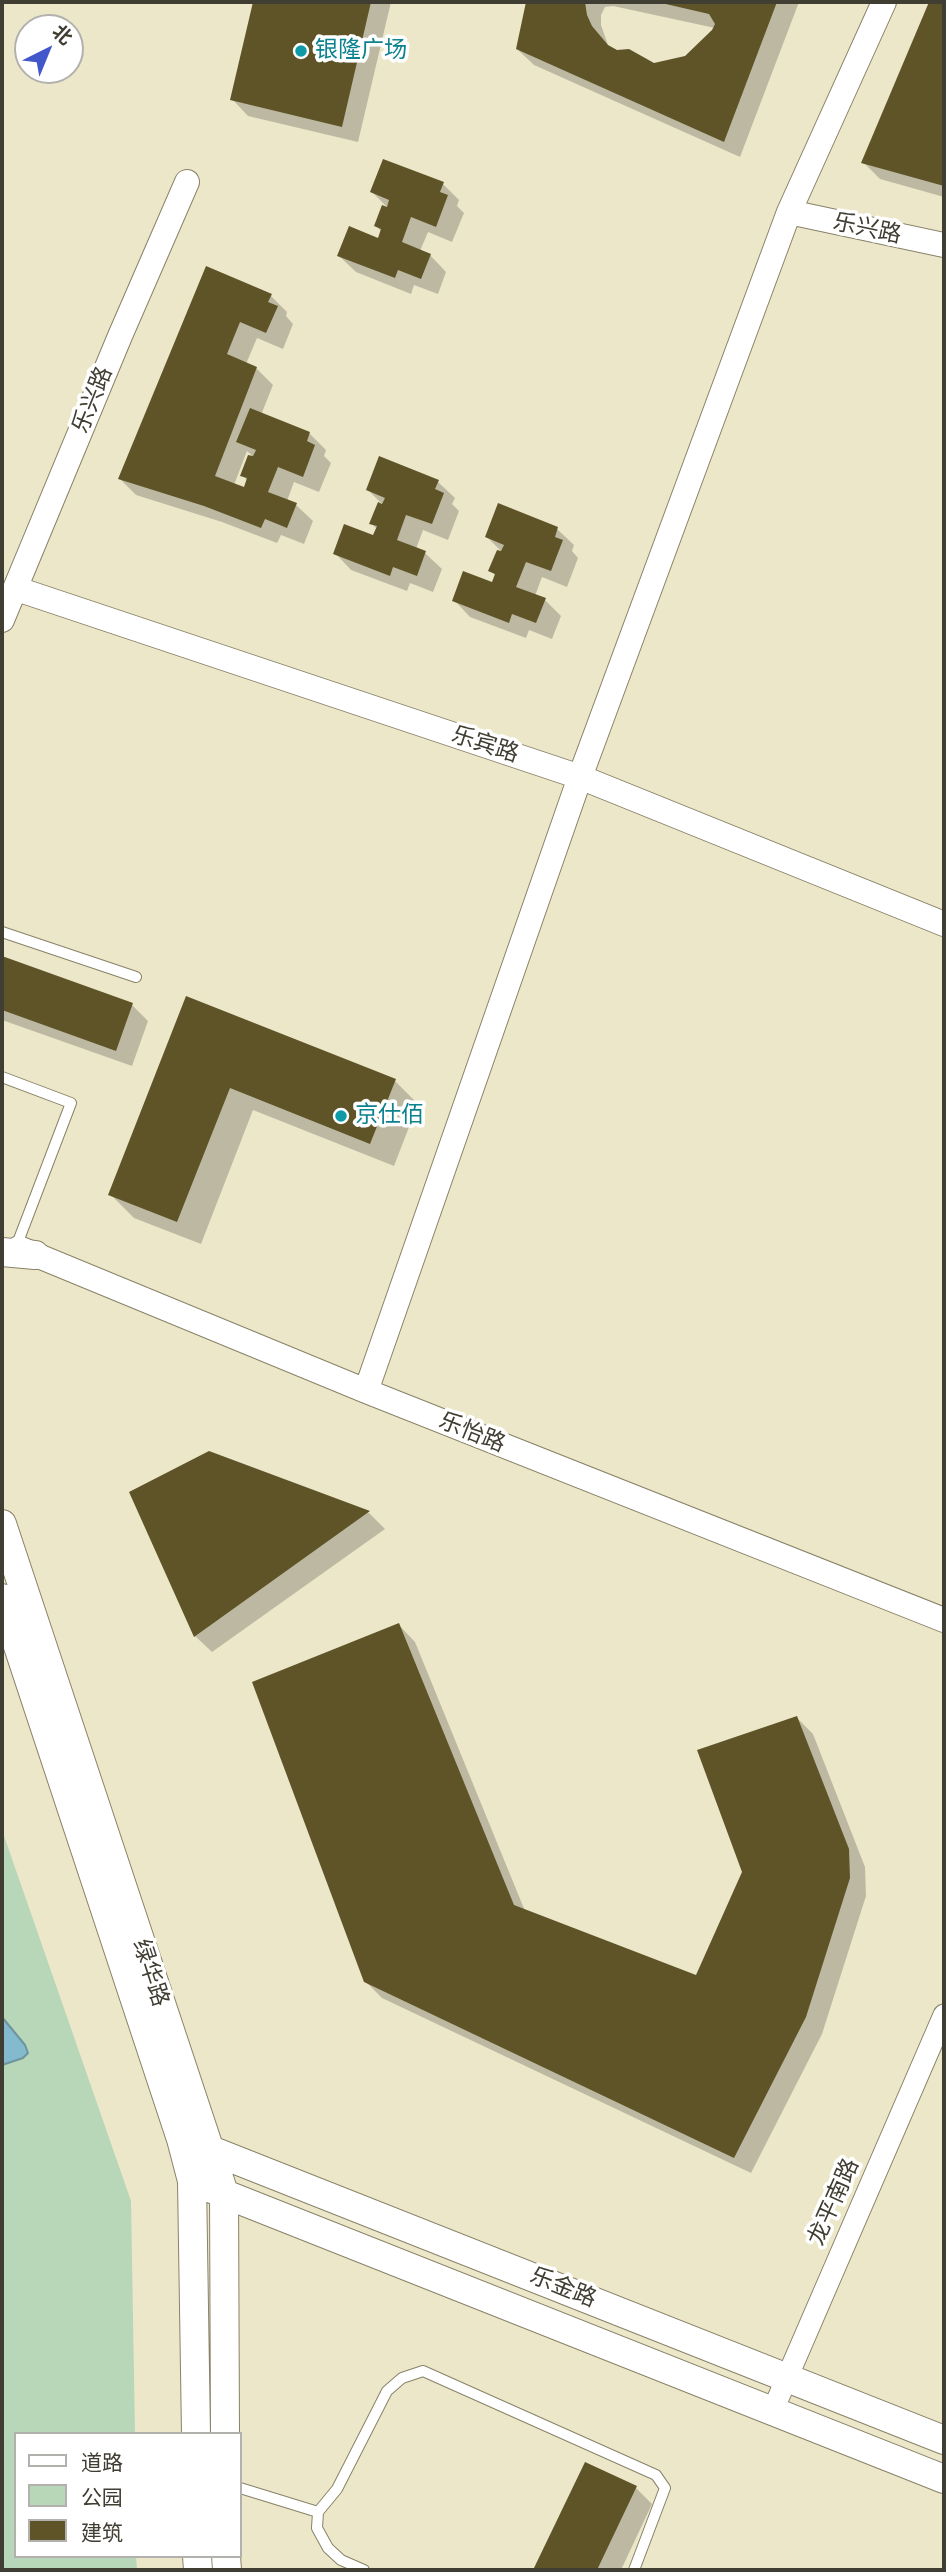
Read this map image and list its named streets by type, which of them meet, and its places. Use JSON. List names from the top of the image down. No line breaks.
{"streets":{"main road":["绿华路","乐金路"],"street":["乐兴路","乐宾路","乐怡路","龙平南路"]},"crossings":[["乐兴路","乐宾路"],["绿华路","乐金路"],["龙平南路","乐金路"]],"places":["银隆广场","京仕佰"],"legend":["道路","公园","建筑"],"north":"top right"}
